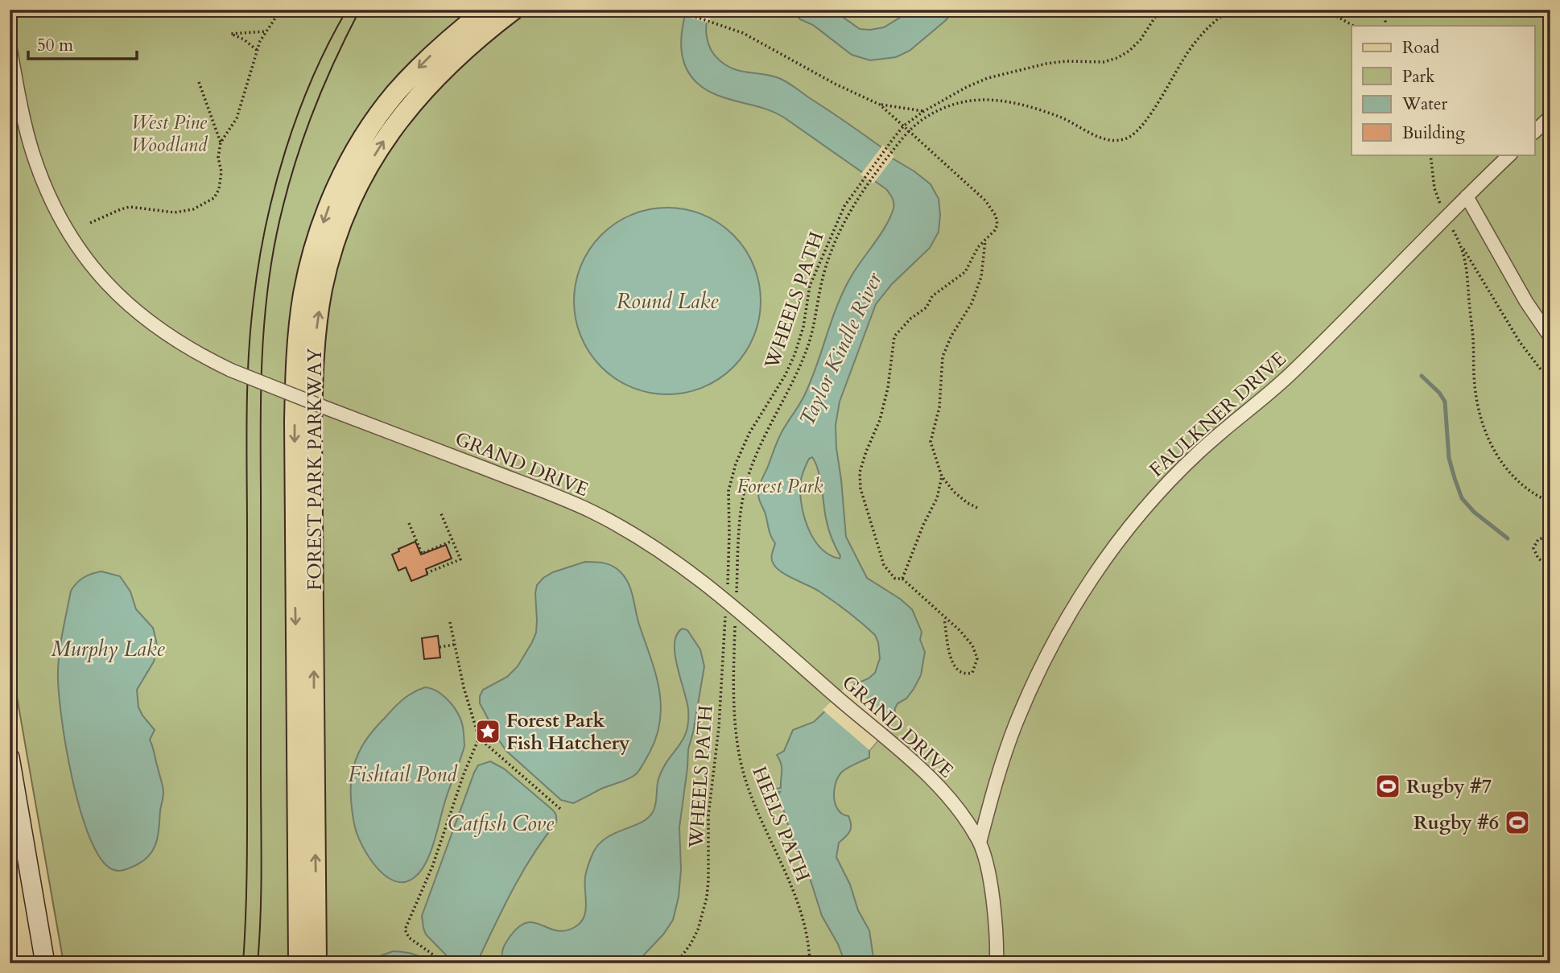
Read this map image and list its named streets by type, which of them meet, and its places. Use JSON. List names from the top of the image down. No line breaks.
{"streets":{"main road":["FOREST PARK PARKWAY"],"street":["FAULKNER DRIVE","GRAND DRIVE"],"path":["WHEELS PATH","HEELS PATH"]},"crossings":[["FAULKNER DRIVE","GRAND DRIVE"]],"water":["Round Lake","Taylor Kindle River","Murphy Lake","Fishtail Pond","Catfish Cove"],"parks":["West Pine Woodland","Forest Park"],"places":{"place":["Forest Park Fish Hatchery"],"sports":["Rugby #7","Rugby #6"]},"legend":["Road","Park","Water","Building"],"scale_bar":"50 m"}
